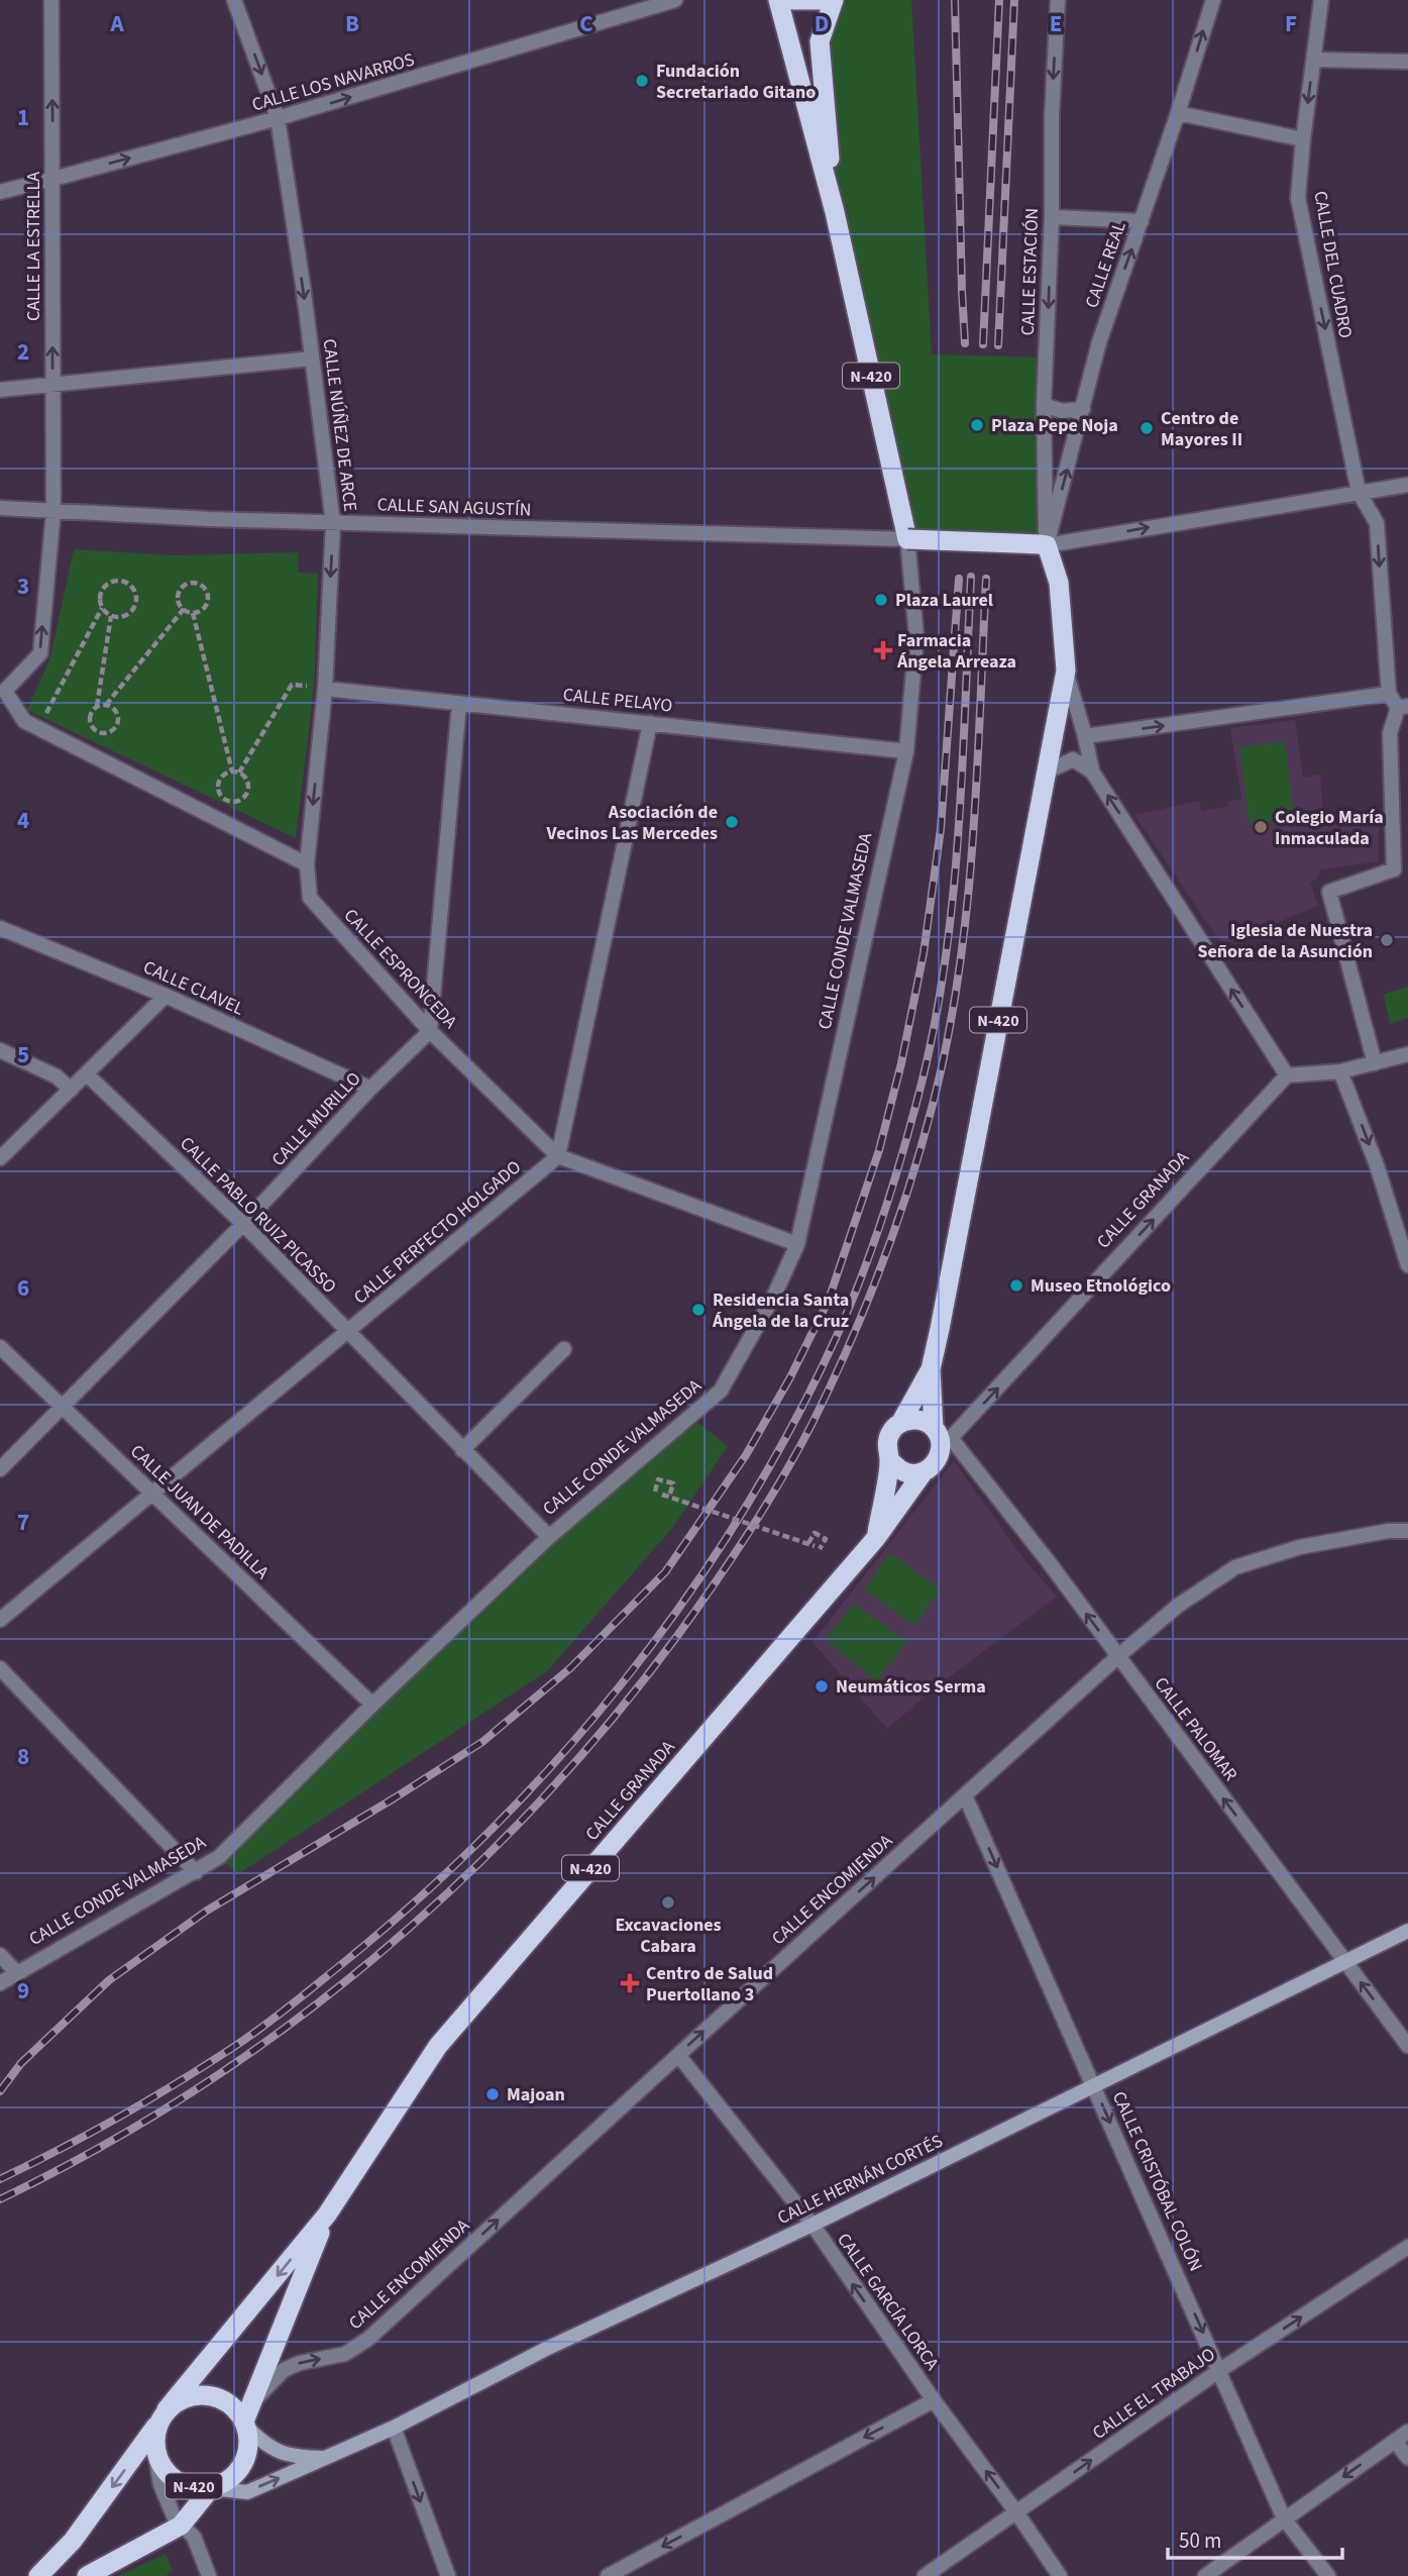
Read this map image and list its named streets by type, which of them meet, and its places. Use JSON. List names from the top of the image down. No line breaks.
{"streets":{"highway":["N-420","CALLE GRANADA"],"main road":["CALLE HERNÁN CORTÉS"],"street":["CALLE LOS NAVARROS","CALLE LA ESTRELLA","CALLE REAL","CALLE DEL CUADRO","CALLE ESTACIÓN","CALLE NÚÑEZ DE ARCE","CALLE SAN AGUSTÍN","CALLE PELAYO","CALLE CONDE VALMASEDA","CALLE ESPRONCEDA","CALLE CLAVEL","CALLE MURILLO","CALLE PABLO RUIZ PICASSO","CALLE PERFECTO HOLGADO","CALLE JUAN DE PADILLA","CALLE PALOMAR","CALLE ENCOMIENDA","CALLE CRISTÓBAL COLÓN","CALLE GARCÍA LORCA","CALLE EL TRABAJO"]},"crossings":[["CALLE LOS NAVARROS","CALLE LA ESTRELLA"],["CALLE LOS NAVARROS","CALLE NÚÑEZ DE ARCE"],["CALLE LA ESTRELLA","CALLE SAN AGUSTÍN"],["CALLE REAL","CALLE ESTACIÓN"],["CALLE REAL","N-420"],["CALLE ESTACIÓN","N-420"],["N-420","CALLE SAN AGUSTÍN"],["N-420","CALLE CONDE VALMASEDA"],["N-420","CALLE GRANADA"],["N-420","CALLE PALOMAR"],["N-420","CALLE ENCOMIENDA"],["N-420","CALLE HERNÁN CORTÉS"],["CALLE NÚÑEZ DE ARCE","CALLE SAN AGUSTÍN"],["CALLE NÚÑEZ DE ARCE","CALLE PELAYO"],["CALLE NÚÑEZ DE ARCE","CALLE ESPRONCEDA"],["CALLE SAN AGUSTÍN","CALLE CONDE VALMASEDA"],["CALLE PELAYO","CALLE CONDE VALMASEDA"],["CALLE CONDE VALMASEDA","CALLE ESPRONCEDA"],["CALLE CONDE VALMASEDA","CALLE PABLO RUIZ PICASSO"],["CALLE CONDE VALMASEDA","CALLE JUAN DE PADILLA"],["CALLE ESPRONCEDA","CALLE MURILLO"],["CALLE ESPRONCEDA","CALLE PERFECTO HOLGADO"],["CALLE CLAVEL","CALLE MURILLO"],["CALLE MURILLO","CALLE PABLO RUIZ PICASSO"],["CALLE MURILLO","CALLE JUAN DE PADILLA"],["CALLE GRANADA","CALLE PALOMAR"],["CALLE PABLO RUIZ PICASSO","CALLE PERFECTO HOLGADO"],["CALLE PERFECTO HOLGADO","CALLE JUAN DE PADILLA"],["CALLE PALOMAR","CALLE ENCOMIENDA"],["CALLE PALOMAR","CALLE HERNÁN CORTÉS"],["CALLE ENCOMIENDA","CALLE CRISTÓBAL COLÓN"],["CALLE ENCOMIENDA","CALLE GARCÍA LORCA"],["CALLE HERNÁN CORTÉS","CALLE CRISTÓBAL COLÓN"],["CALLE HERNÁN CORTÉS","CALLE GARCÍA LORCA"],["CALLE CRISTÓBAL COLÓN","CALLE EL TRABAJO"],["CALLE GARCÍA LORCA","CALLE EL TRABAJO"]],"one_way":["CALLE LOS NAVARROS","CALLE LA ESTRELLA","CALLE REAL","CALLE DEL CUADRO","CALLE ESTACIÓN","CALLE NÚÑEZ DE ARCE","CALLE GRANADA","CALLE PALOMAR","CALLE ENCOMIENDA","CALLE CRISTÓBAL COLÓN","CALLE GARCÍA LORCA","CALLE EL TRABAJO"],"places":{"other":["Fundación Secretariado Gitano","Plaza Pepe Noja","Centro de Mayores II","Plaza Laurel","Asociación de Vecinos Las Mercedes","Colegio María Inmaculada","Iglesia de Nuestra Señora de la Asunción","Museo Etnológico","Residencia Santa Ángela de la Cruz","Neumáticos Serma","Excavaciones Cabara","Majoan"],"health":["Farmacia Ángela Arreaza","Centro de Salud Puertollano 3"]},"scale_bar":"50 m","grid":{"columns":["A","B","C","D","E","F"],"rows":["1","2","3","4","5","6","7","8","9"]}}
